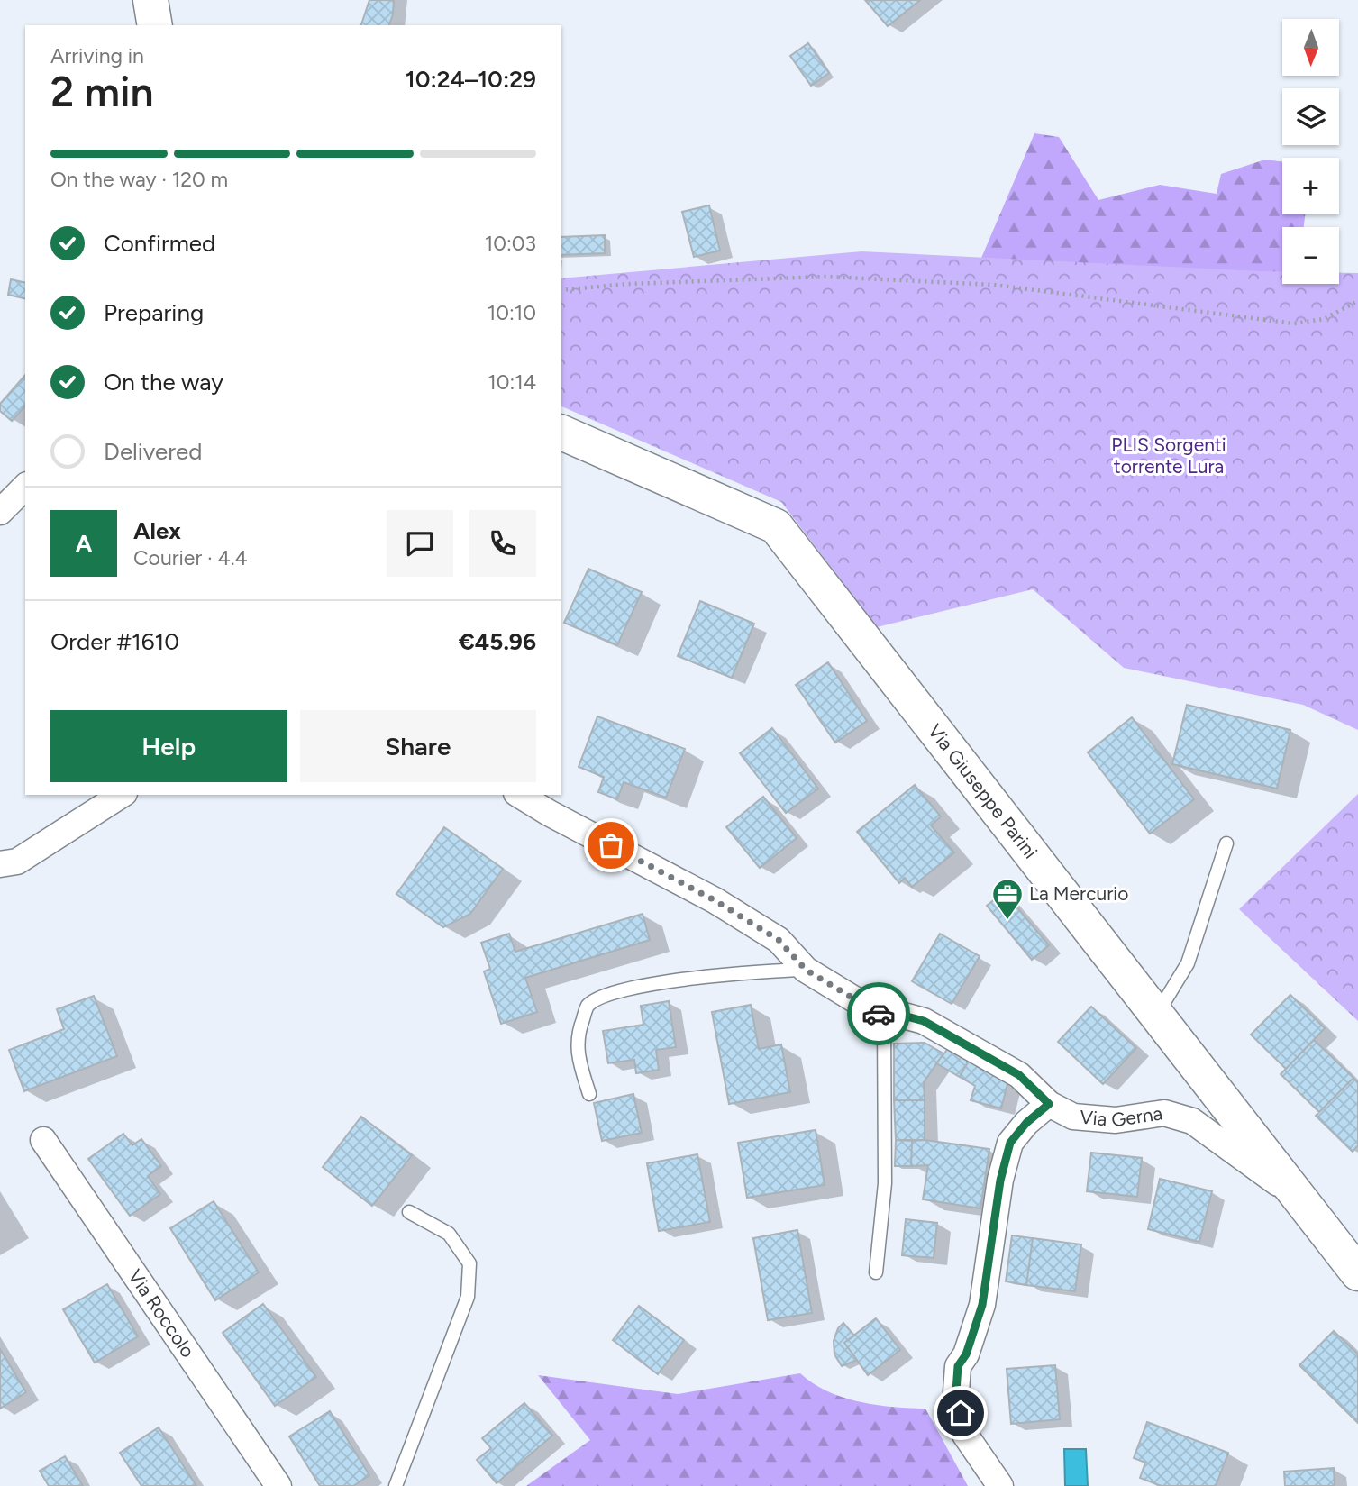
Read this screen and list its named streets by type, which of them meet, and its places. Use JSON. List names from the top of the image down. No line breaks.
{"streets":{"street":["Via Giuseppe Parini","Via Gerna","Via Roccolo"]},"crossings":[["Via Giuseppe Parini","Via Gerna"]],"parks":["PLIS Sorgenti torrente Lura"],"places":{"office":["La Mercurio"]},"north":"bottom","page":{"map_buttons":["+","−"],"heading":["2 min","Arriving in","10:24–10:29"],"panel":["Alex","Courier · 4.4","Order #1610","€45.96"],"bar":"On the way · 120 m","list":[["Confirmed","10:03"],["Preparing","10:10"],["On the way","10:14"],"Delivered"],"round":"A","buttons":["Help","Share"]}}
